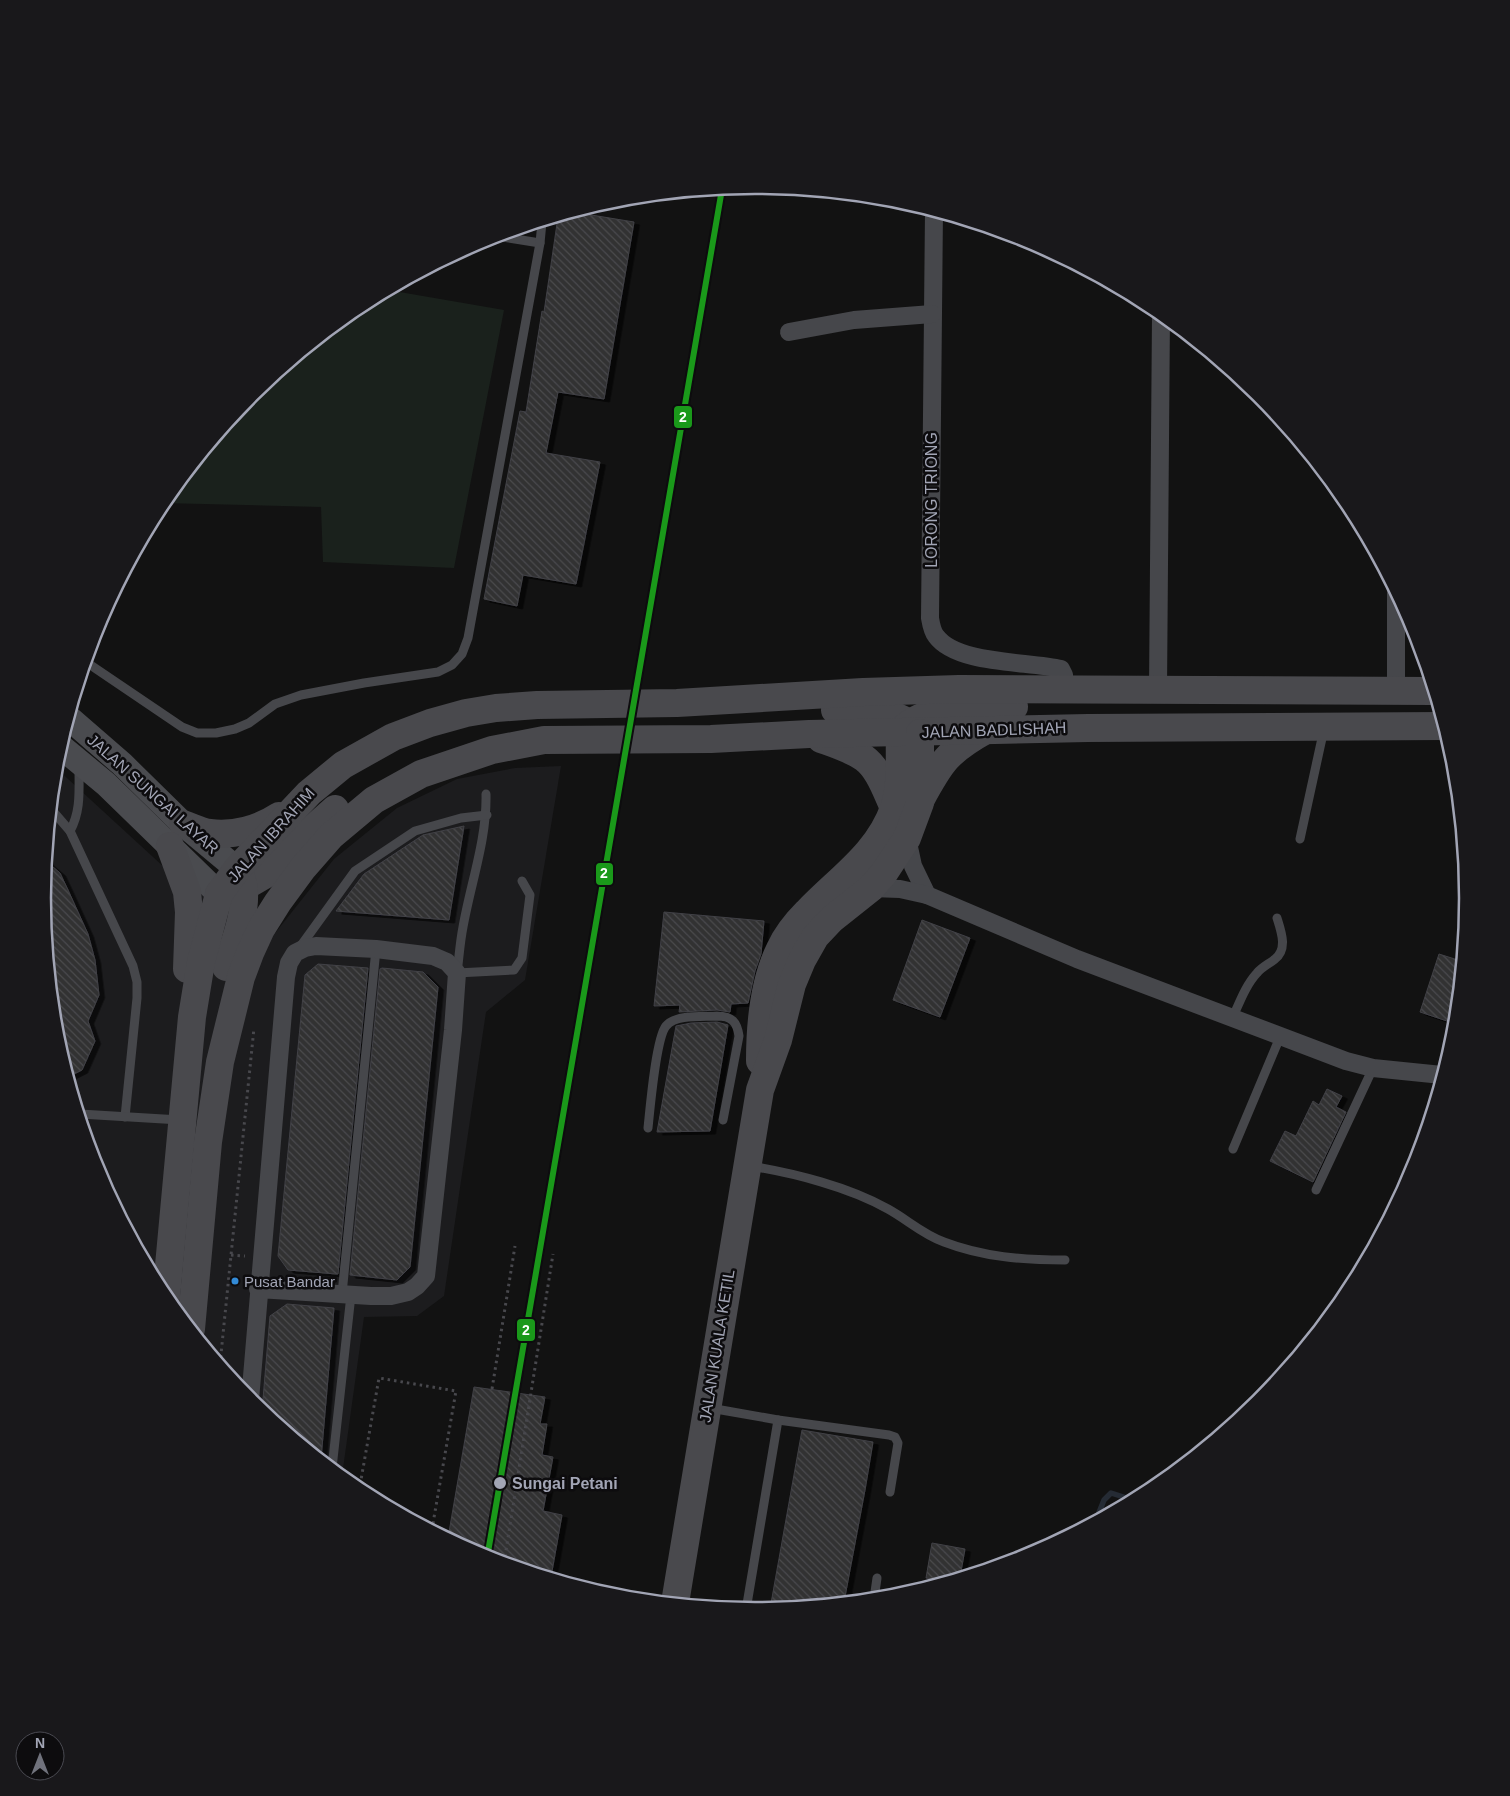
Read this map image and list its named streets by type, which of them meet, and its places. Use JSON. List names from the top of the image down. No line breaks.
{"streets":{"main road":["JALAN BADLISHAH","JALAN SUNGAI LAYAR","JALAN IBRAHIM","JALAN KUALA KETIL"],"street":["LORONG TRIONG"]},"crossings":[["JALAN BADLISHAH","JALAN KUALA KETIL"],["JALAN SUNGAI LAYAR","JALAN IBRAHIM"]],"places":["Pusat Bandar","Sungai Petani"],"lines":["transit line 2"],"north":"top"}
